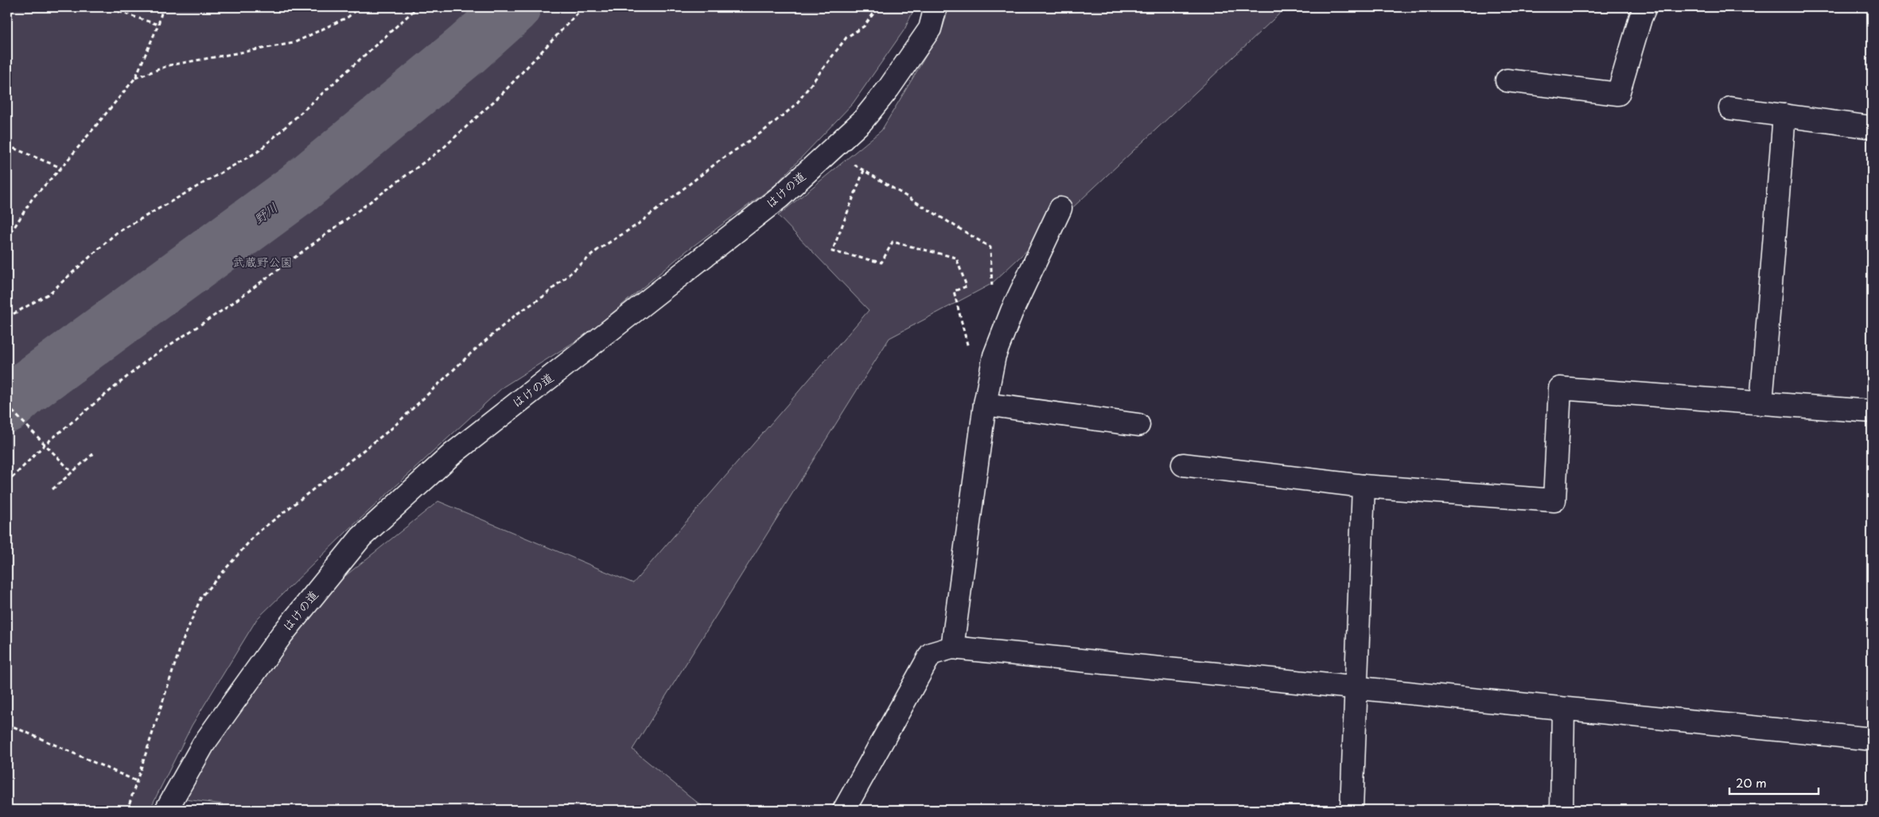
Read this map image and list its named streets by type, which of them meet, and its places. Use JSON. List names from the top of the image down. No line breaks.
{"streets":{"street":["はけの道"]},"water":["野川"],"parks":["武蔵野公園"],"scale_bar":"20 m"}
